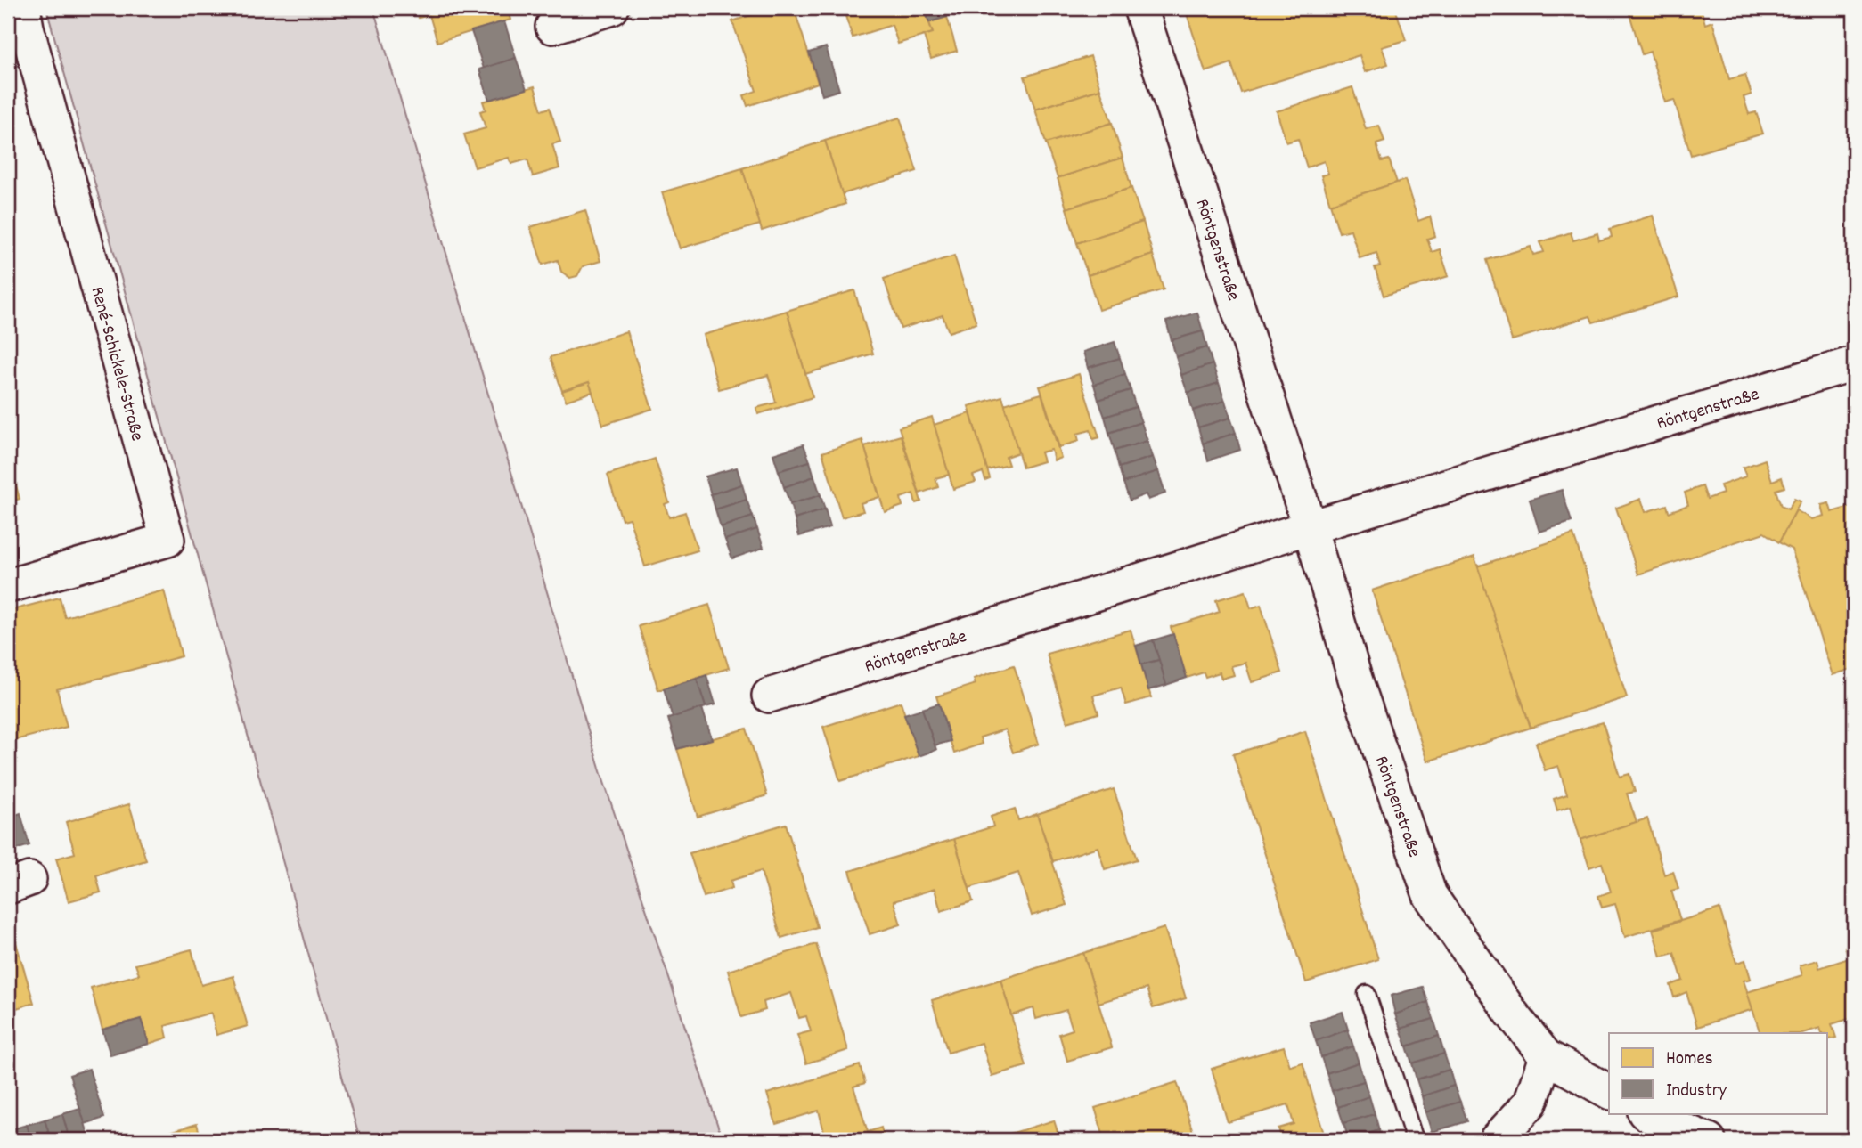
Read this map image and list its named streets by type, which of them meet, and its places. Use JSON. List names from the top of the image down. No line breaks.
{"streets":{"street":["Röntgenstraße","René-Schickele-Straße"]},"legend":["Homes","Industry"]}
